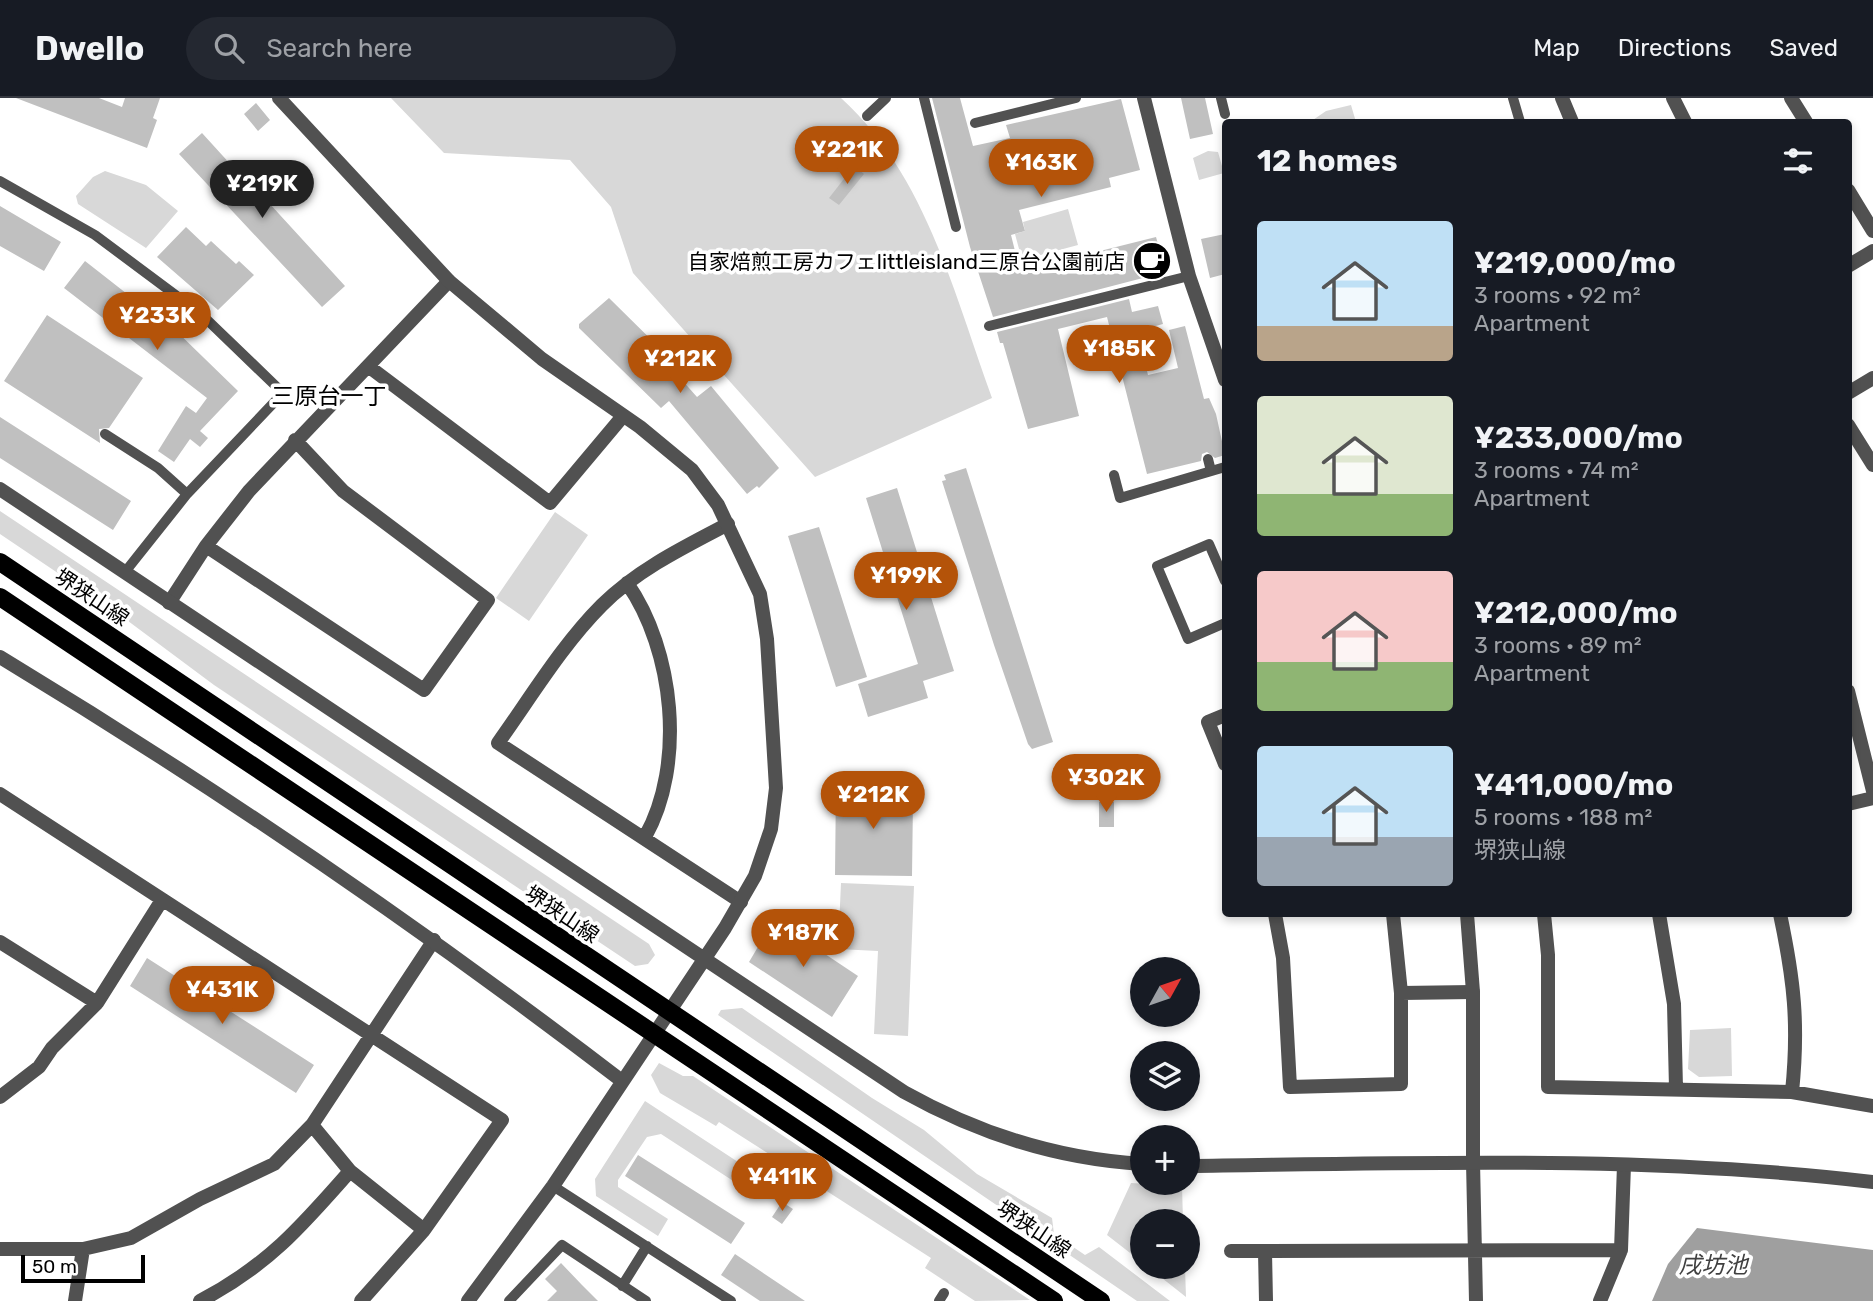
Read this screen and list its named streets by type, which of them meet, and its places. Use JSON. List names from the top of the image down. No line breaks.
{"streets":{"main road":["堺狭山線"]},"districts":["三原台一丁"],"water":["戌坊池"],"places":{"cafe":["自家焙煎工房カフェlittleisland三原台公園前店"]},"scale_bar":"50 m","north":"top right","page":{"header":"Dwello","search":"Search here","nav":["Map","Directions","Saved"],"heading":"12 homes","price":["¥221K","¥163K","¥219K","¥233K","¥185K","¥212K","¥199K","¥302K","¥212K","¥187K","¥431K","¥411K"],"list":[{"name":"¥219,000/mo","note":"3 rooms · 92 m² · Apartment"},{"name":"¥233,000/mo","note":"3 rooms · 74 m² · Apartment"},{"name":"¥212,000/mo","note":"3 rooms · 89 m² · Apartment"},{"name":"¥411,000/mo","note":"5 rooms · 188 m² · 堺狭山線"}],"map_buttons":["+","−"],"scale":"50 m"}}
